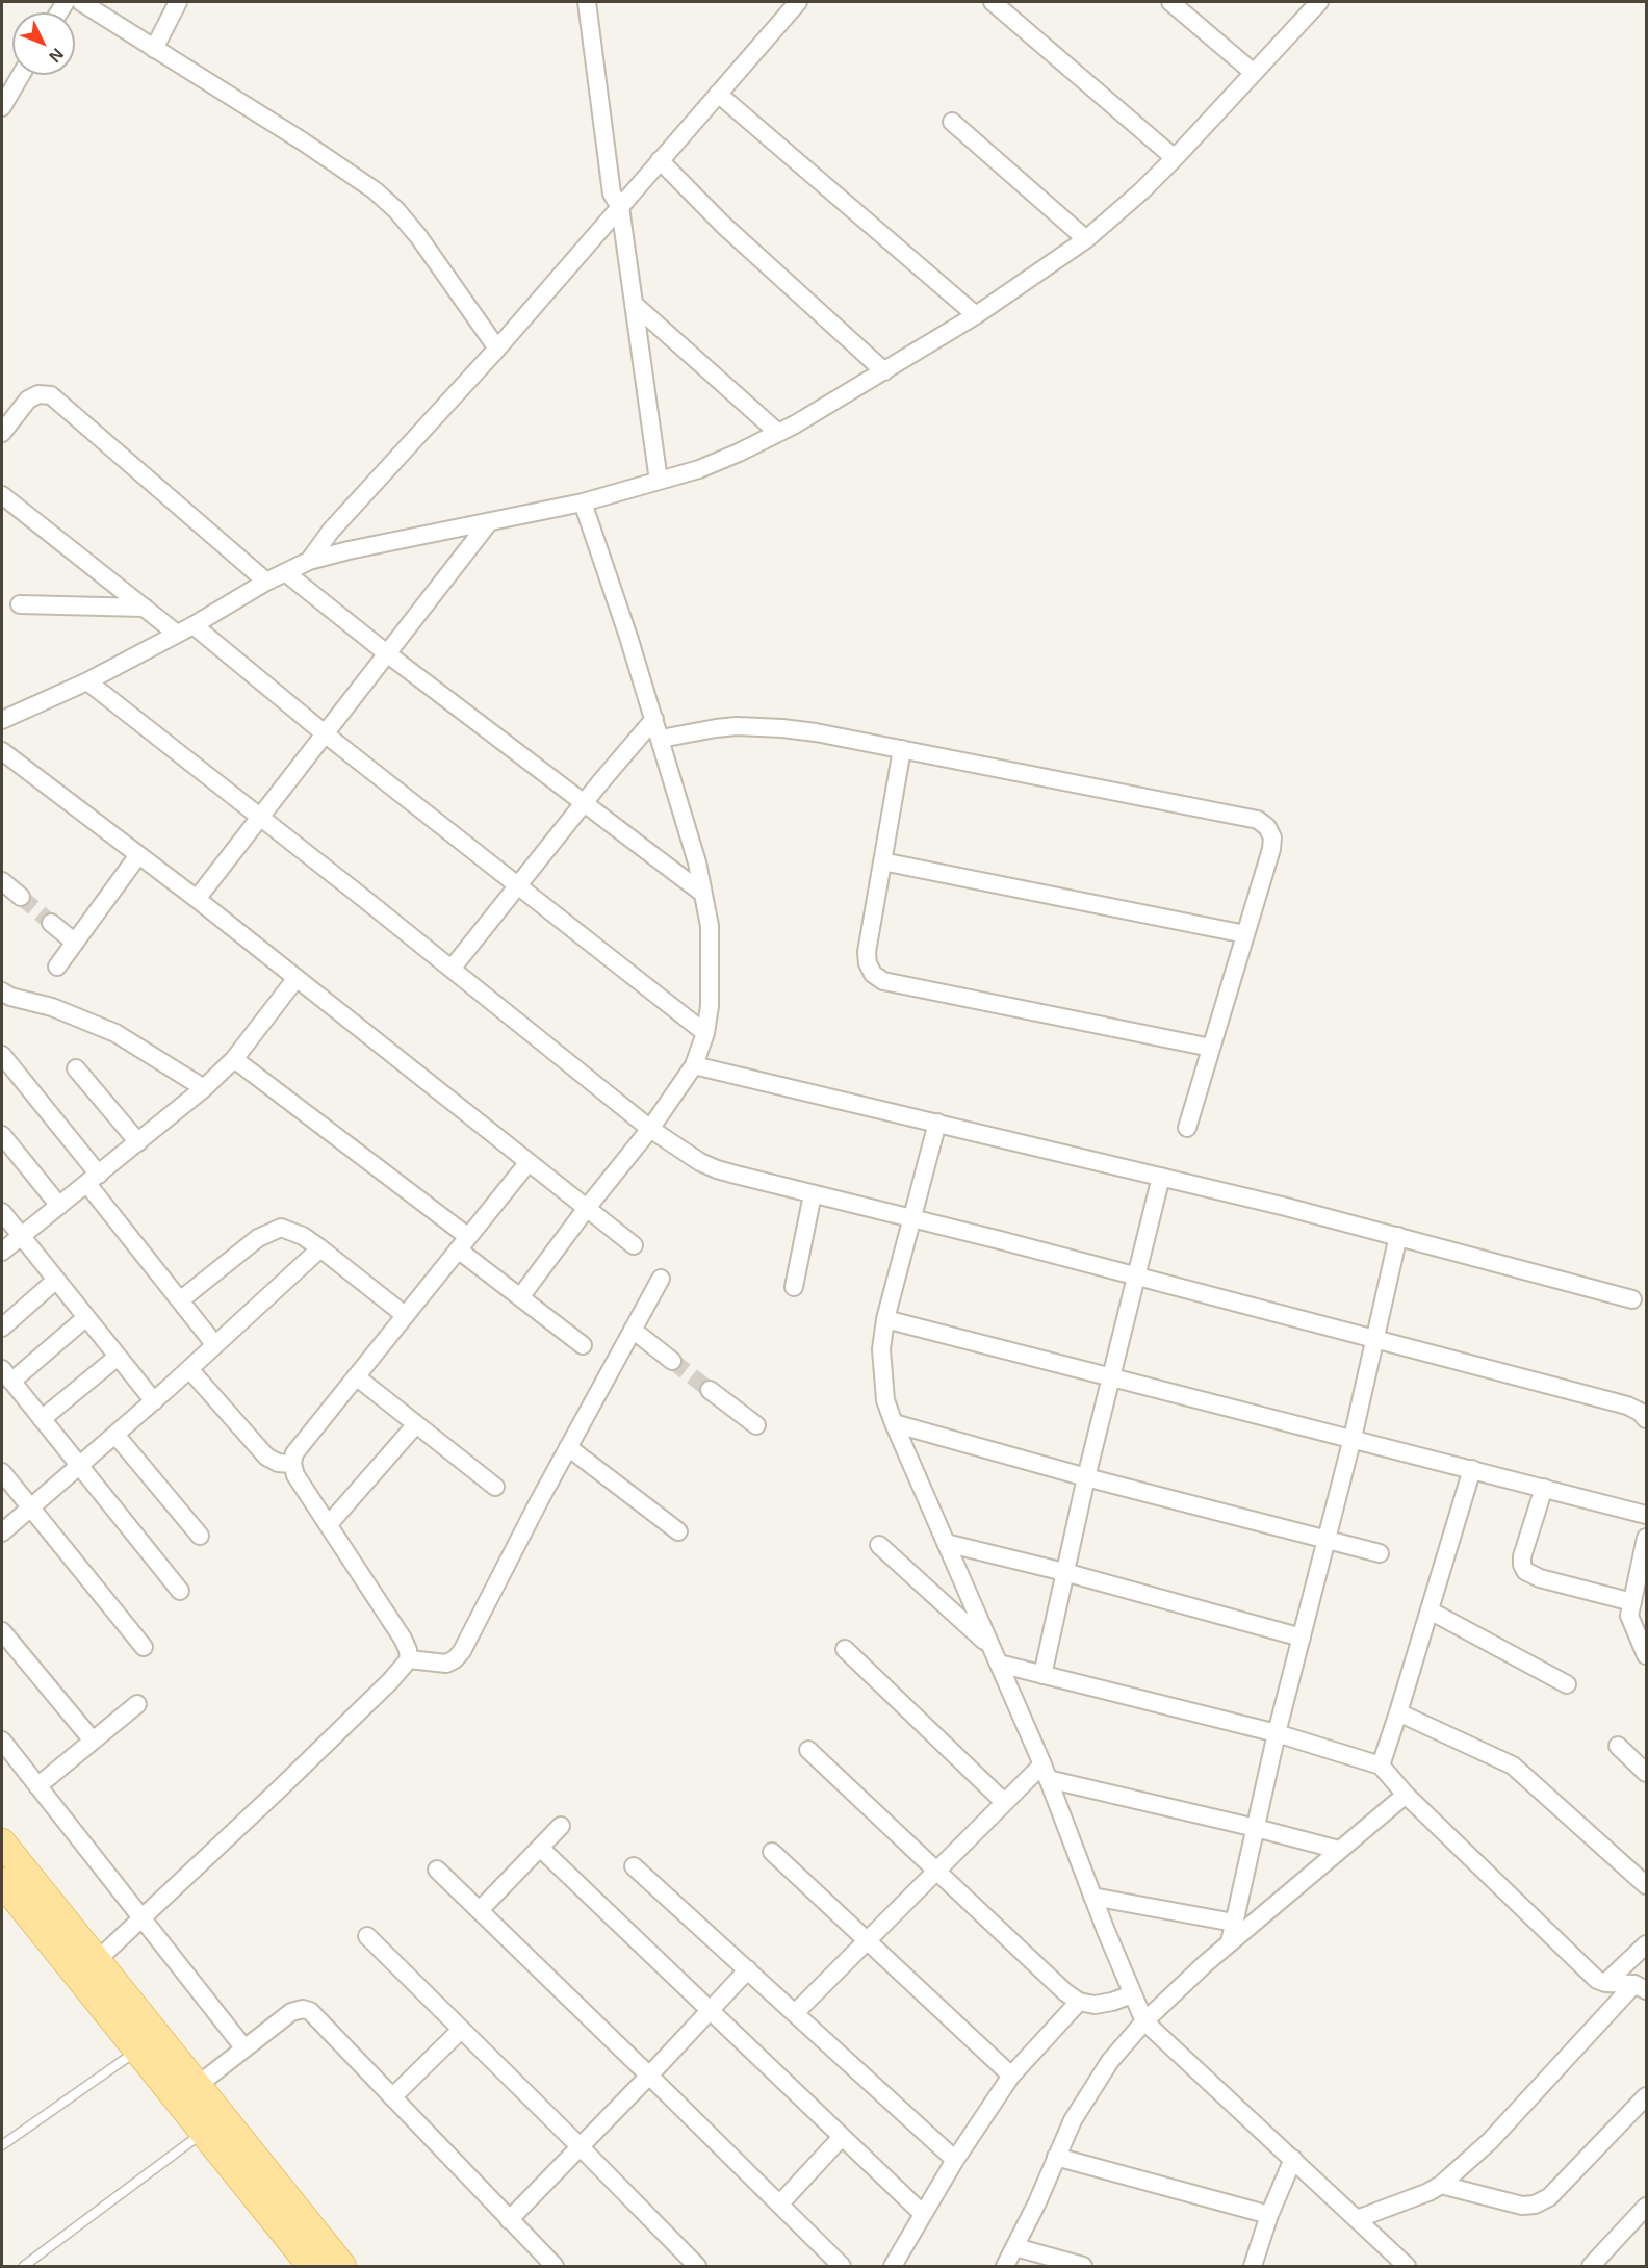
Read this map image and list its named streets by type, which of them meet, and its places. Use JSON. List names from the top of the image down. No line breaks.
{"north":"bottom right"}
